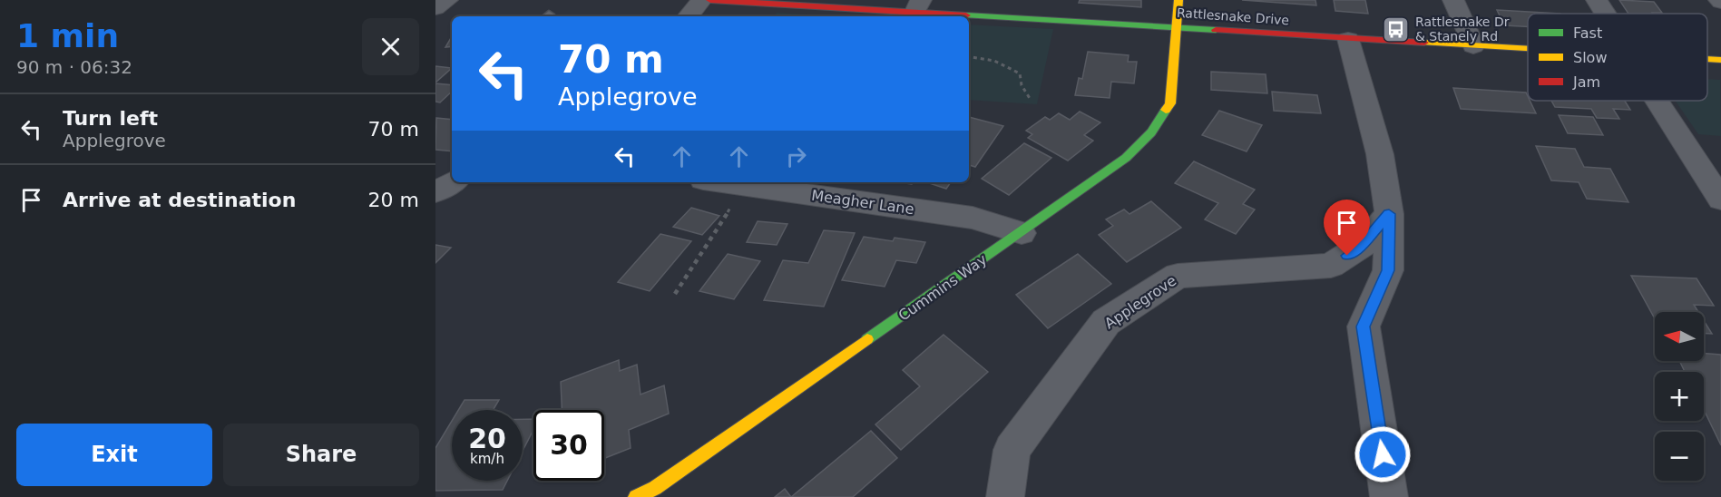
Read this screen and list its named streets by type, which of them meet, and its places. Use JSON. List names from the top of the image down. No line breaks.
{"streets":{"street":["Rattlesnake Drive","Meagher Lane","Cummins Way","Applegrove"]},"crossings":[["Rattlesnake Drive","Cummins Way"],["Meagher Lane","Cummins Way"]],"places":{"bus stop":["Rattlesnake Dr & Stanely Rd"]},"legend":["Fast","Slow","Jam"],"north":"left","page":{"heading":["1 min","90 m · 06:32"],"turn":["70 m","Applegrove"],"list":[{"name":"Turn left","note":"Applegrove","value":"70 m"},{"name":"Arrive at destination","value":"20 m"}],"map_buttons":["+","−"],"speed":"20 km/h","limit":"30","buttons":["Exit","Share"]}}
